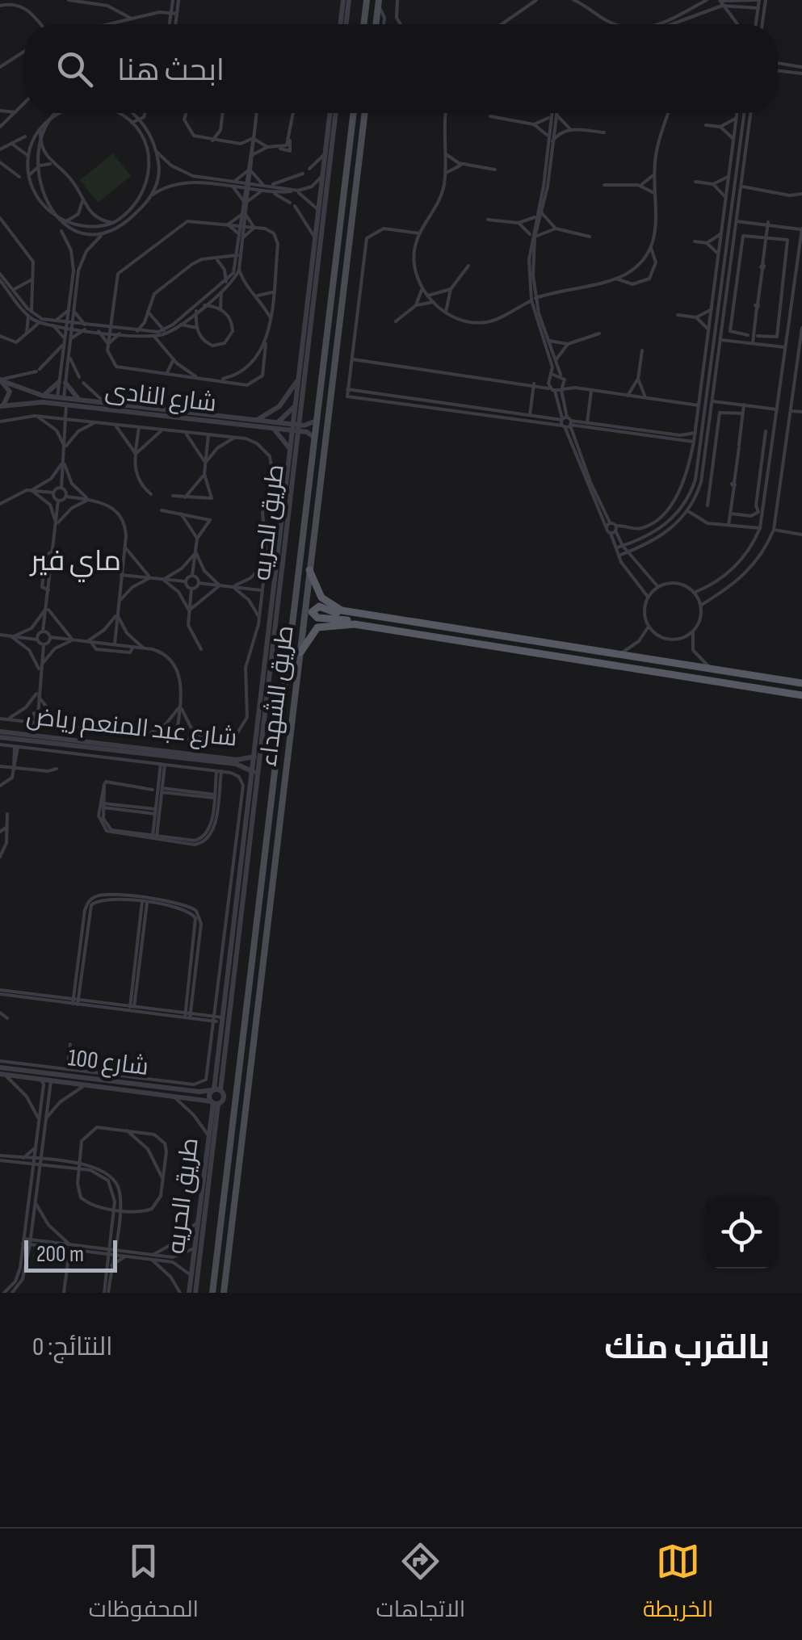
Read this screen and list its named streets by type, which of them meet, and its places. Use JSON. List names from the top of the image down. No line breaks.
{"streets":{"main road":["طريق الشهداء"],"street":["شارع النادى","طريق الحريه","شارع عبد المنعم رياض","شارع 100"]},"crossings":[["شارع النادى","طريق الحريه"],["شارع النادى","طريق الشهداء"],["طريق الحريه","شارع عبد المنعم رياض"],["طريق الحريه","شارع 100"]],"districts":["ماي فير"],"scale_bar":"200 m","page":{"search":"ابحث هنا","scale":"200 m","heading":["بالقرب منك","النتائج: 0"],"nav":["الخريطة","الاتجاهات","المحفوظات"]}}
